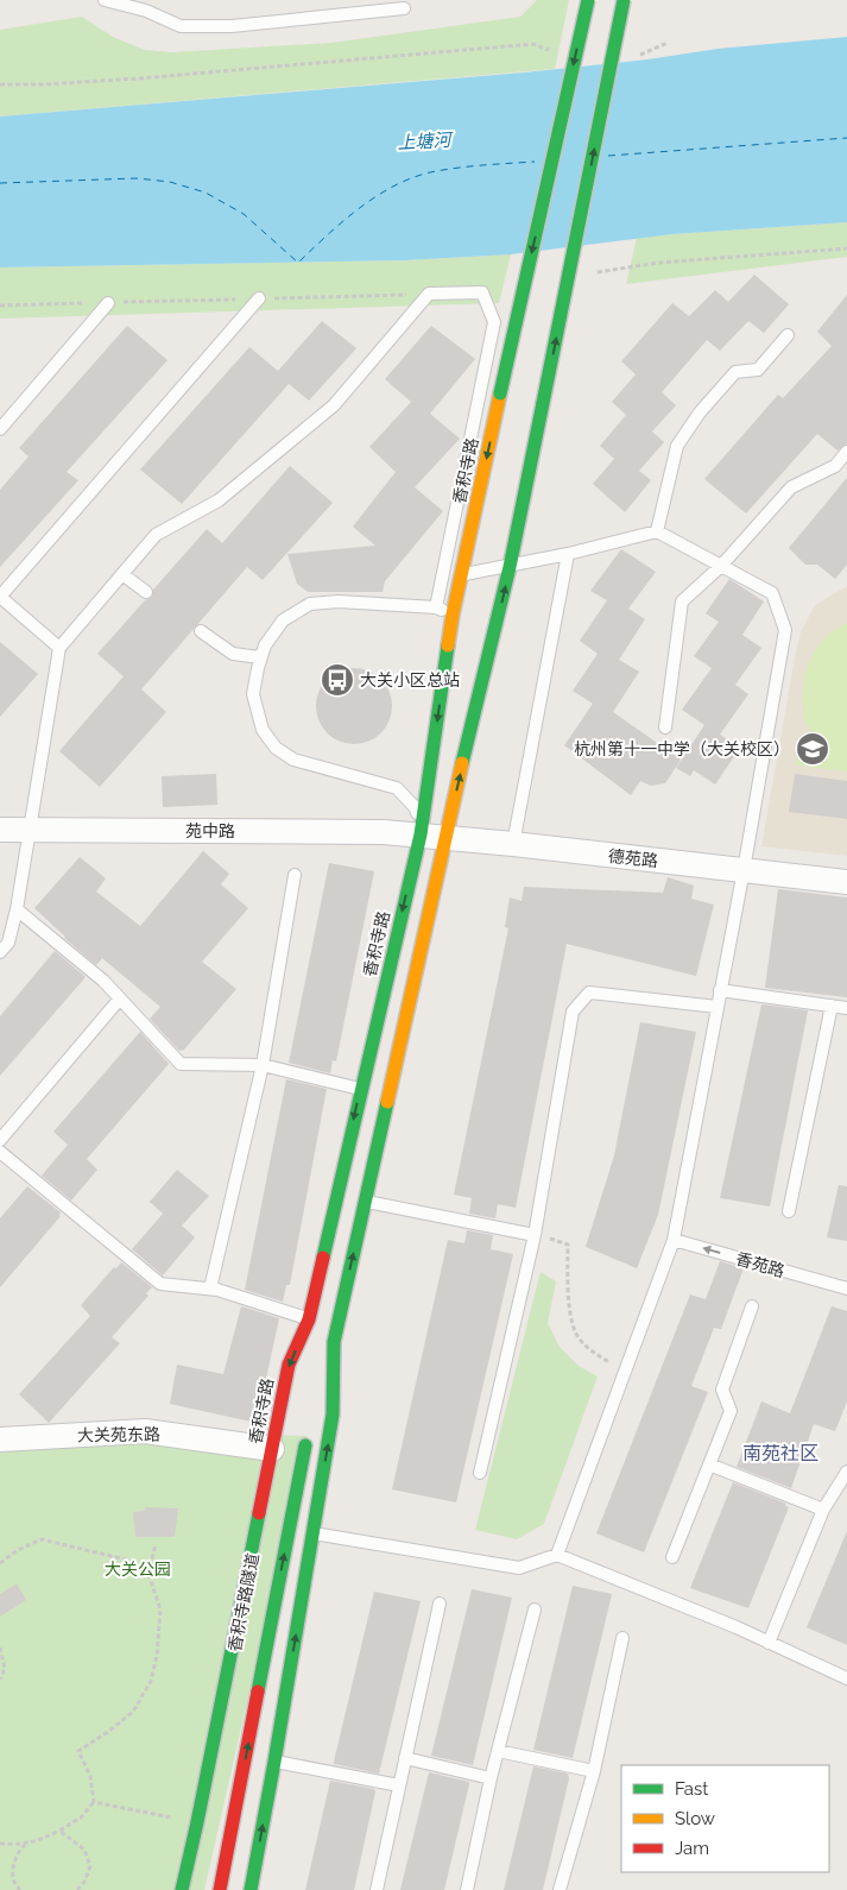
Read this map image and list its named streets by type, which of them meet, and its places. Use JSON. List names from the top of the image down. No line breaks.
{"streets":{"main road":["香积寺路","香积寺路隧道"],"street":["苑中路","德苑路","大关苑东路"],"lane":["香苑路"]},"crossings":[["香积寺路","苑中路"],["香积寺路","德苑路"],["香积寺路","大关苑东路"],["香积寺路","香积寺路隧道"],["苑中路","德苑路"],["大关苑东路","香积寺路隧道"]],"one_way":["香苑路"],"districts":["南苑社区"],"water":["上塘河"],"parks":["大关公园"],"places":{"bus stop":["大关小区总站"],"school or university":["杭州第十一中学（大关校区）"]},"legend":["Fast","Slow","Jam"]}
